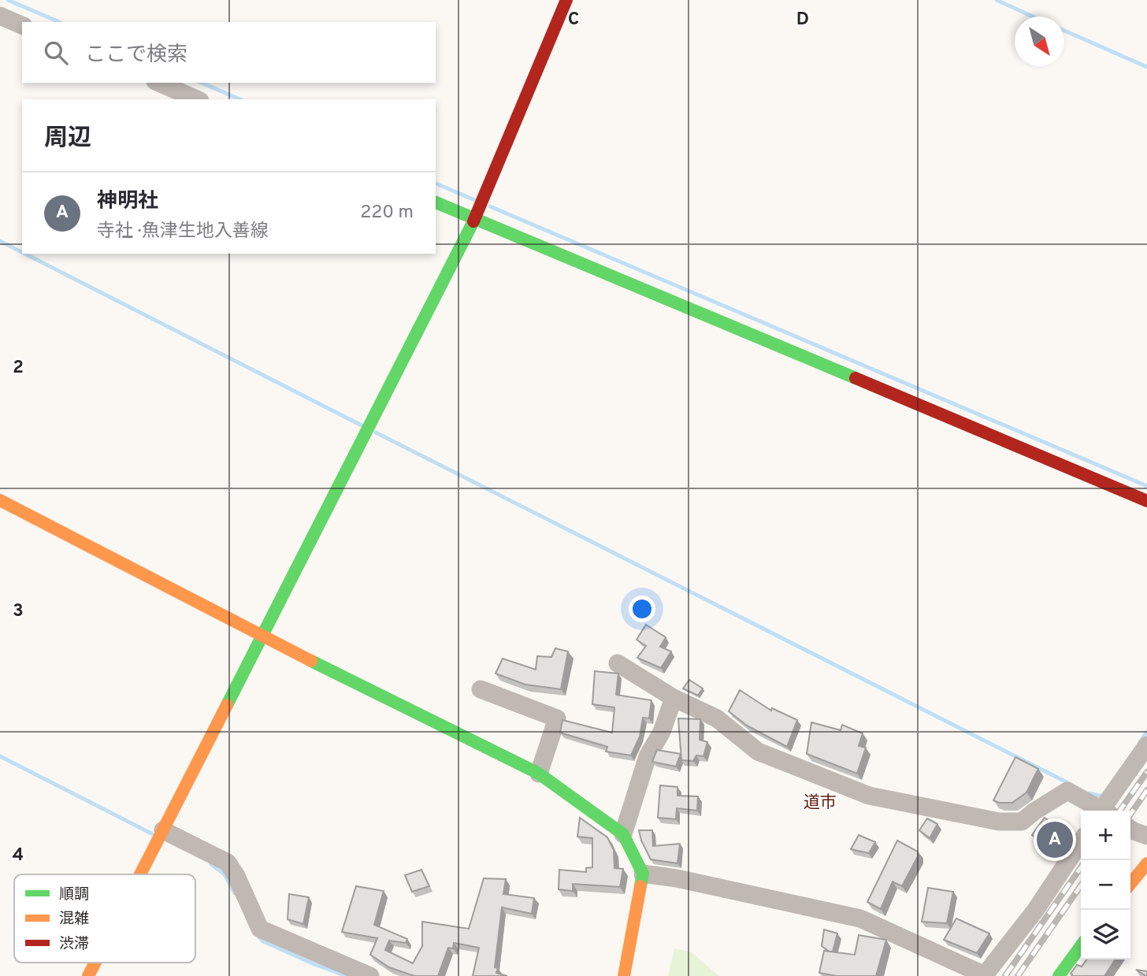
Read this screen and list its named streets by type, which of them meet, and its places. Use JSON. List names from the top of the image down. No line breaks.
{"districts":["道市"],"legend":["順調","混雑","渋滞"],"north":"bottom right","page":{"search":"ここで検索","heading":"周辺","list":[{"mark":"A","name":"神明社","note":"寺社 · 魚津生地入善線","value":"220 m"}],"map_buttons":["+","−"],"pins":"A"},"grid":{"columns":["C","D"],"rows":["2","3","4"]}}
